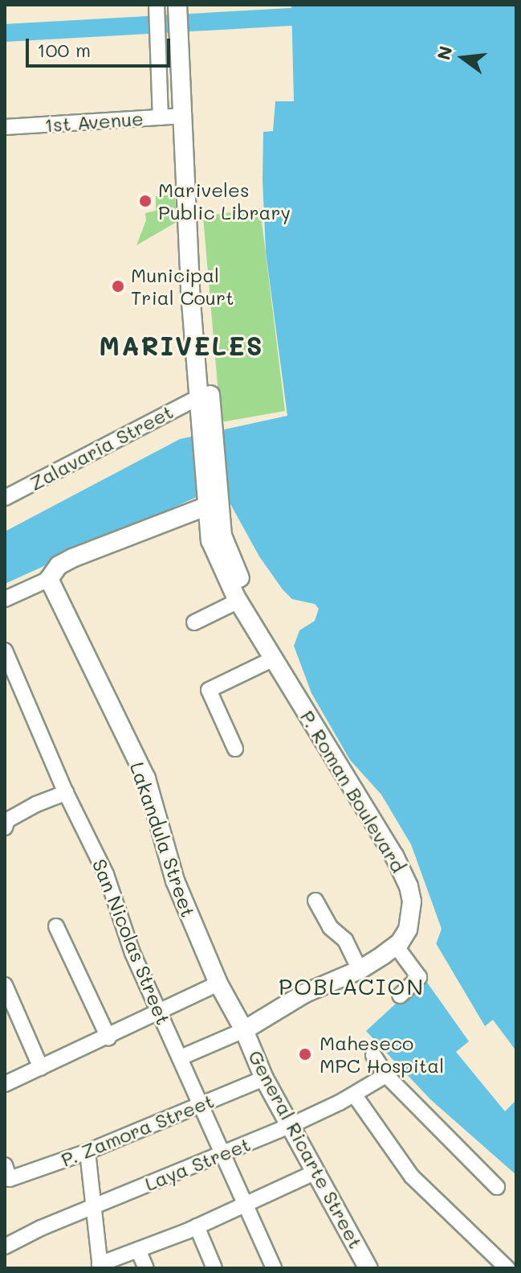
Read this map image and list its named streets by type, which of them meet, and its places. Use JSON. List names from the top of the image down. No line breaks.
{"streets":{"main road":["P. Roman Boulevard","Lakandula Street","General Ricarte Street"],"street":["1st Avenue","Zalavaria Street","San Nicolas Street","P. Zamora Street","Laya Street"]},"crossings":[["1st Avenue","P. Roman Boulevard"],["Zalavaria Street","P. Roman Boulevard"],["P. Roman Boulevard","Lakandula Street"],["P. Roman Boulevard","General Ricarte Street"],["Lakandula Street","General Ricarte Street"],["San Nicolas Street","P. Zamora Street"],["San Nicolas Street","Laya Street"],["P. Zamora Street","General Ricarte Street"],["General Ricarte Street","Laya Street"]],"districts":["MARIVELES","POBLACION"],"places":["Mariveles Public Library","Municipal Trial Court","Maheseco MPC Hospital"],"scale_bar":"100 m","north":"left"}
